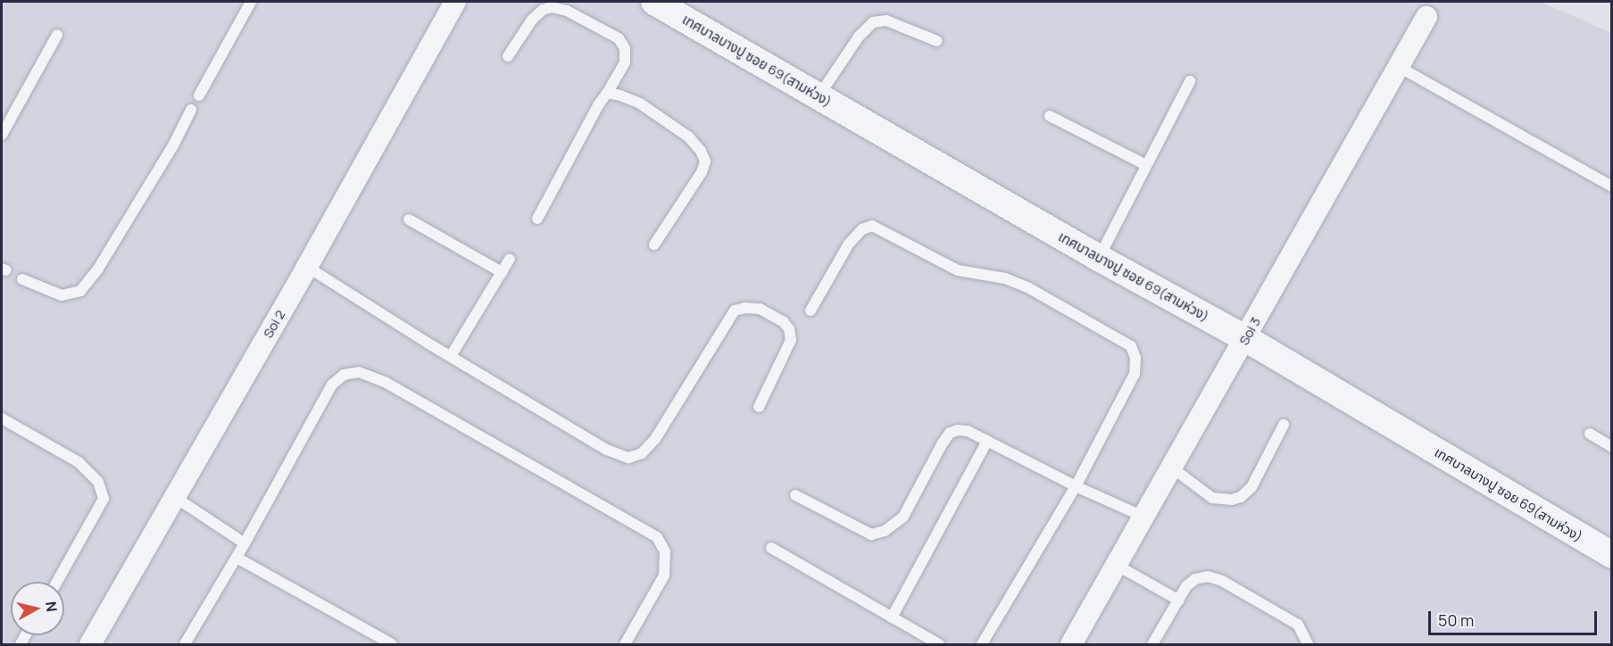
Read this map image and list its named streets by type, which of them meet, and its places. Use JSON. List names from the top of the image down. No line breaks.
{"streets":{"street":["เทศบาลบางปู ซอย 69(สามห่วง)","Soi 2","Soi 3"]},"crossings":[["เทศบาลบางปู ซอย 69(สามห่วง)","Soi 3"]],"scale_bar":"50 m","north":"right"}
